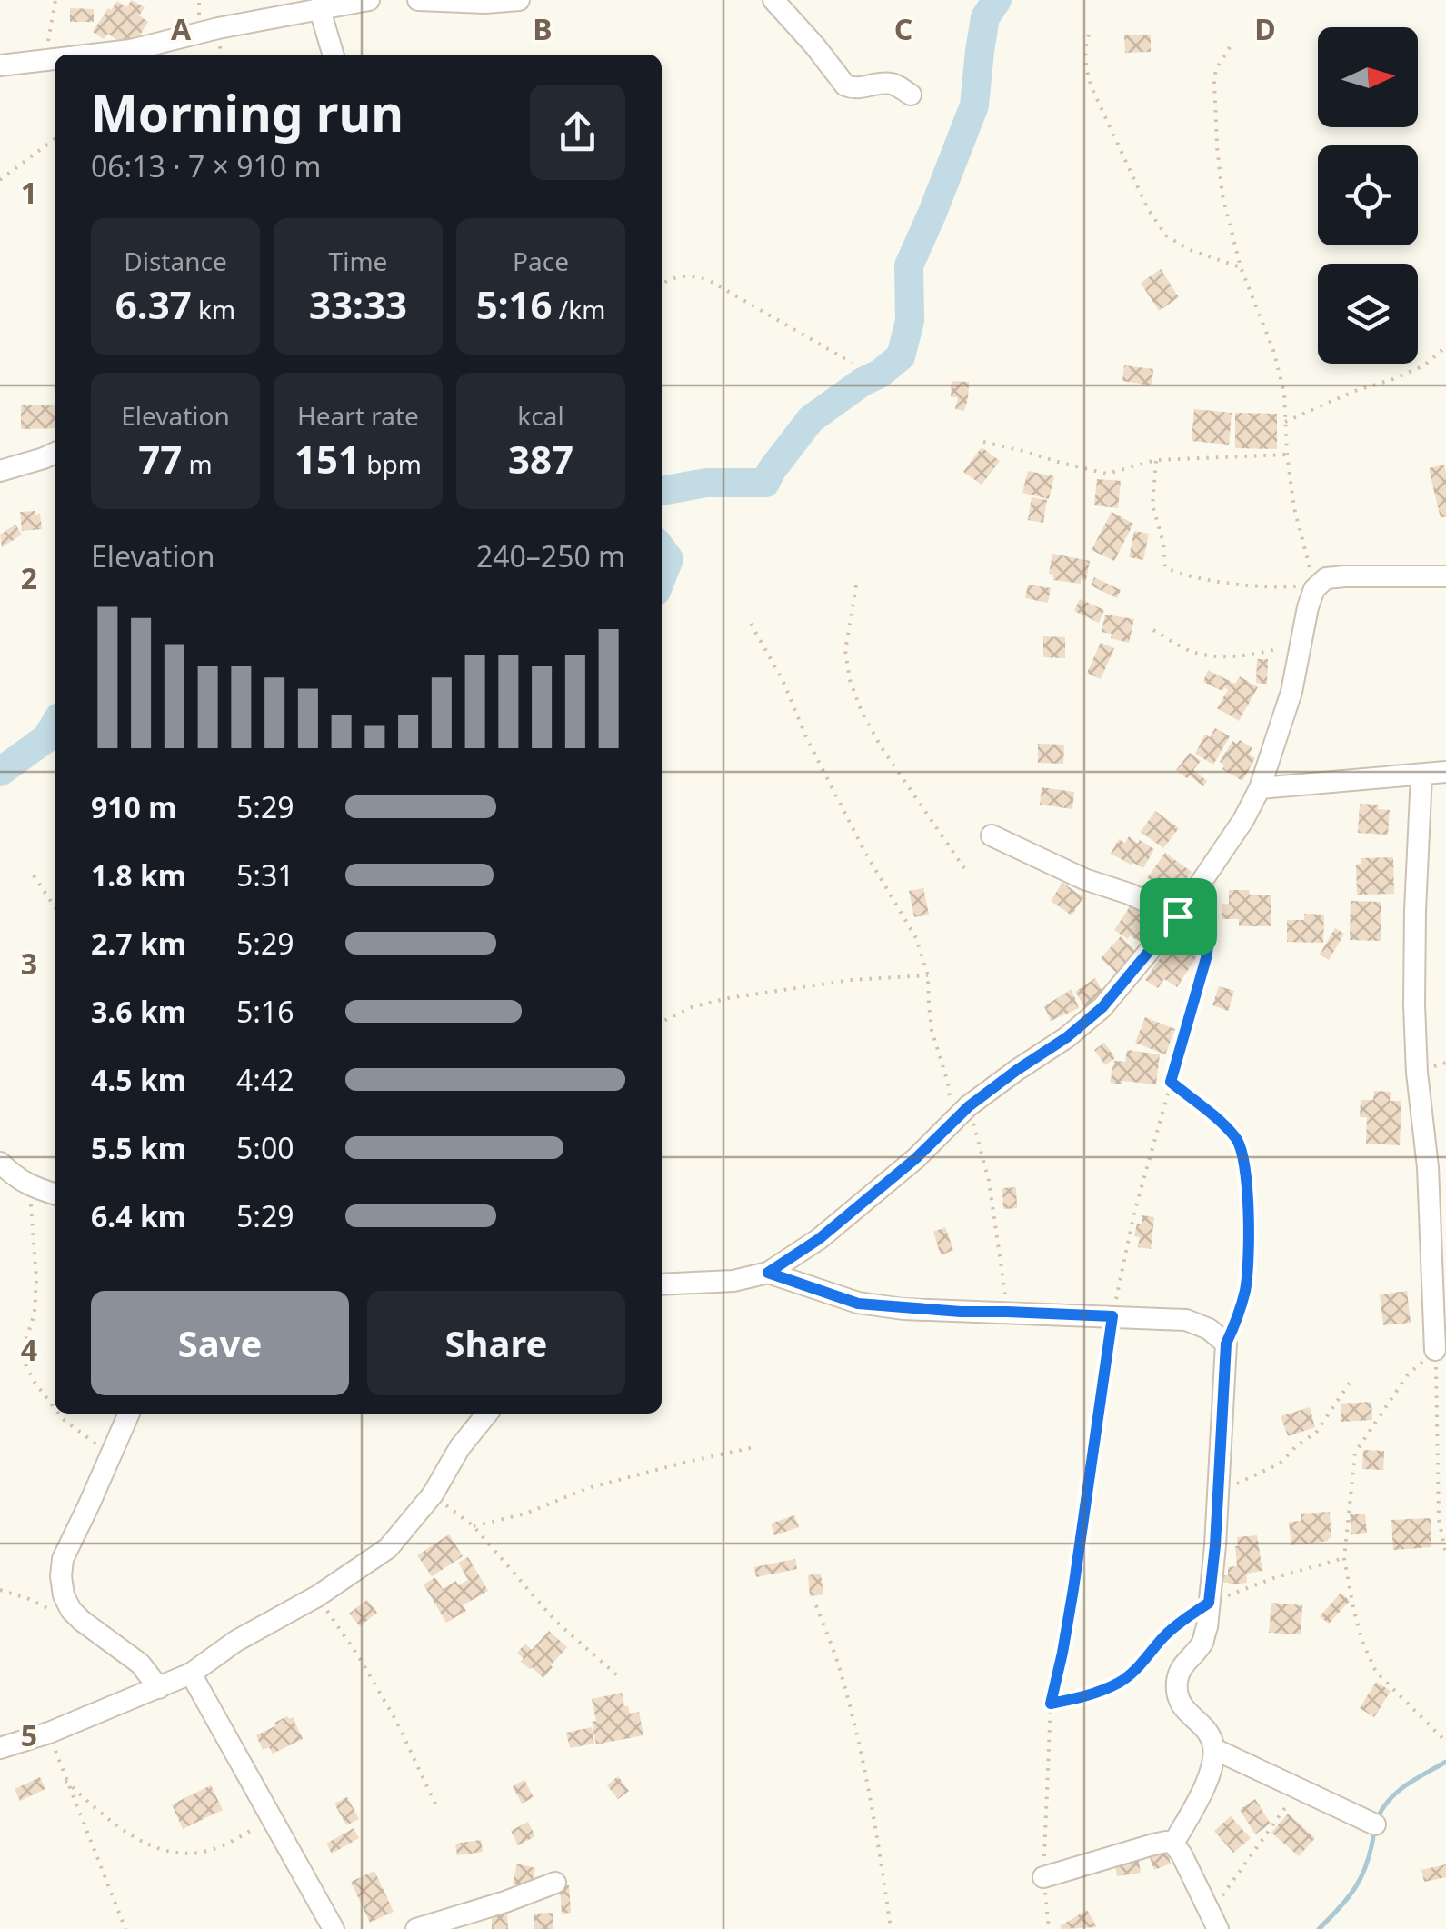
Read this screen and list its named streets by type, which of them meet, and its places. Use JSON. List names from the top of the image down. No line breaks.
{"north":"right","page":{"heading":["Morning run","06:13 · 7 × 910 m"],"stats":[["Distance","6.37 km"],["Time","33:33"],["Pace","5:16 /km"],["Elevation","77 m"],["Heart rate","151 bpm"],["kcal","387"]],"chart":["Elevation","240–250 m"],"list":[{"name":"910 m","note":"5:29"},{"name":"1.8 km","note":"5:31"},{"name":"2.7 km","note":"5:29"},{"name":"3.6 km","note":"5:16"},{"name":"4.5 km","note":"4:42"},{"name":"5.5 km","note":"5:00"},{"name":"6.4 km","note":"5:29"}],"buttons":["Save","Share"]},"grid":{"columns":["A","B","C","D"],"rows":["1","2","3","4","5"]}}
